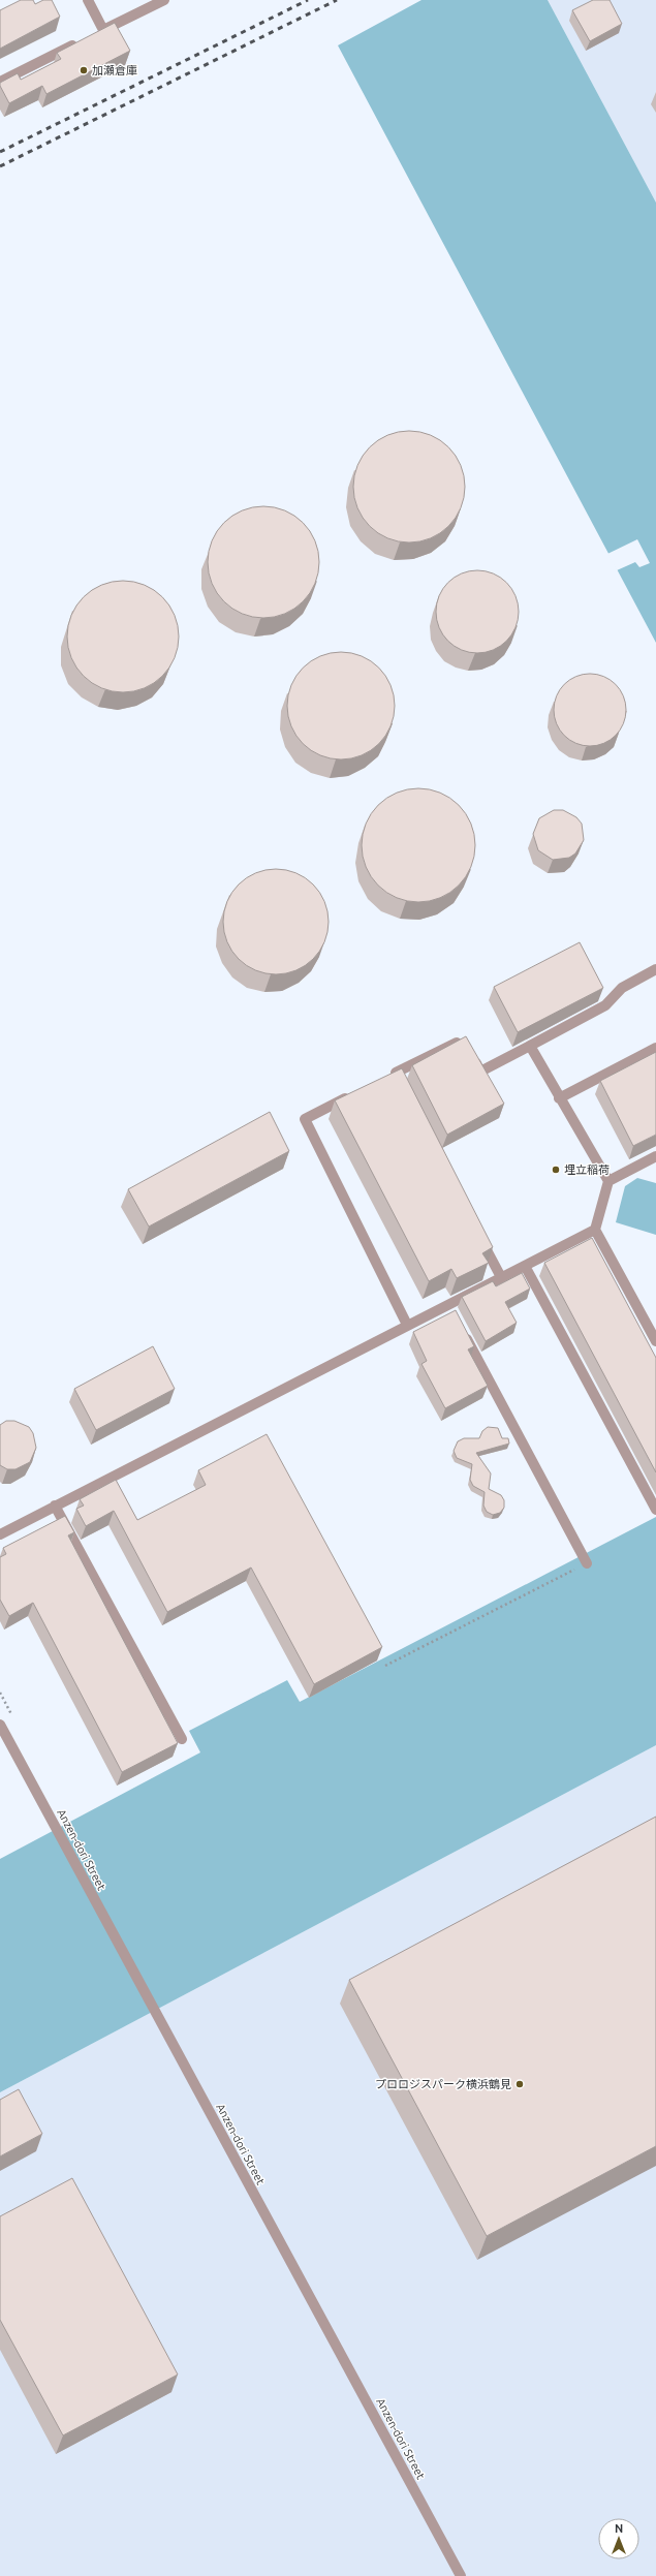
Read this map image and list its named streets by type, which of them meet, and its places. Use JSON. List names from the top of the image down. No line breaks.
{"streets":{"street":["Anzen-dori Street"]},"places":["加瀬倉庫","埋立稲荷","プロロジスパーク横浜鶴見"],"north":"top"}
